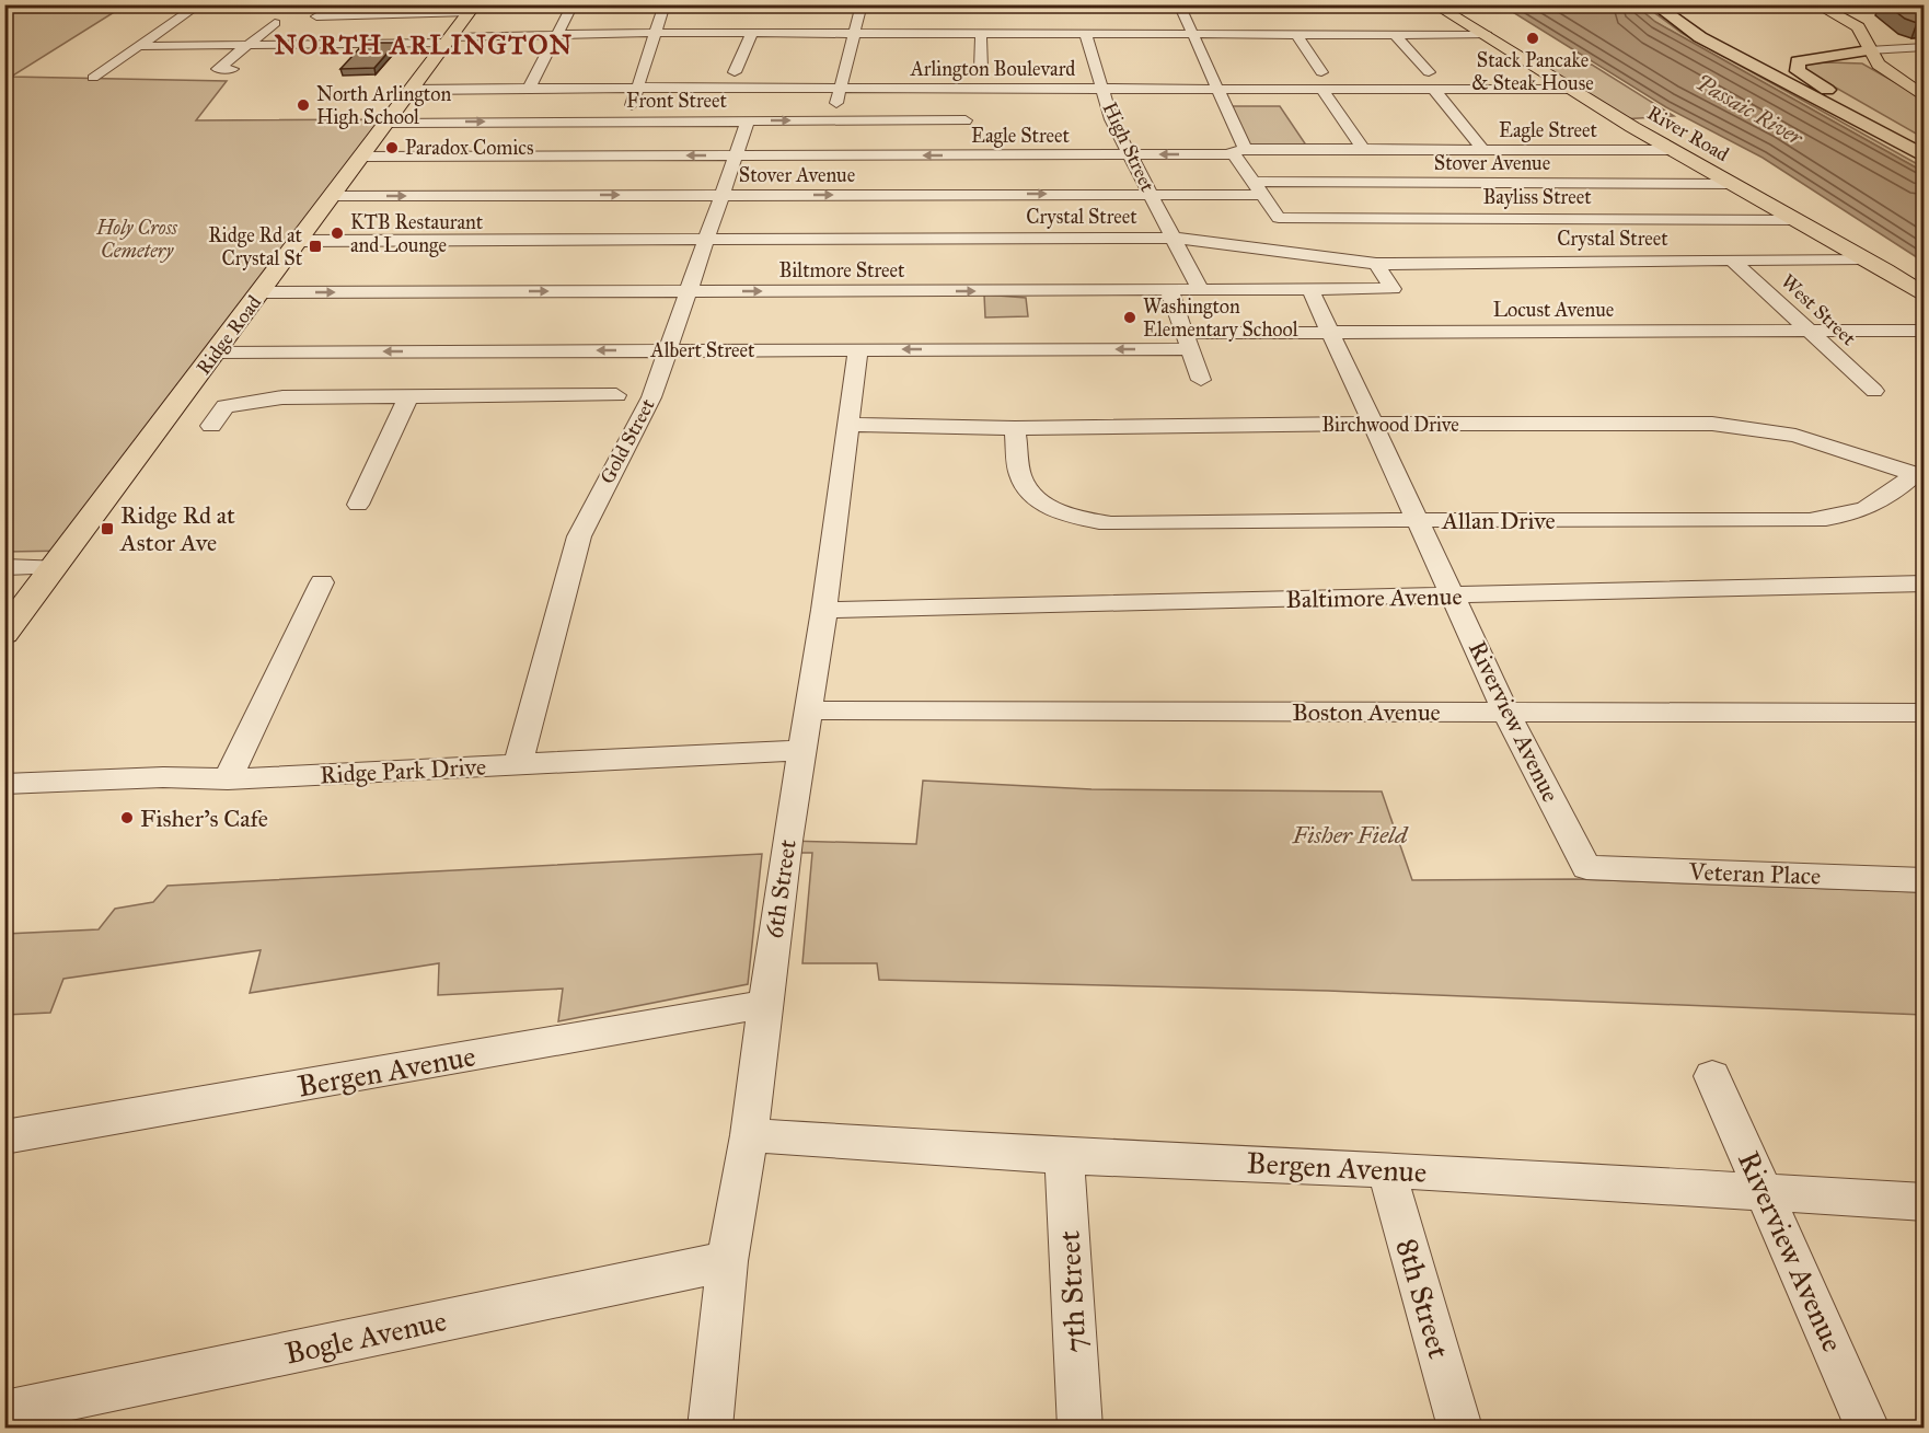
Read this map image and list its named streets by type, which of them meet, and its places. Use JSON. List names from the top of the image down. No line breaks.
{"streets":{"main road":["River Road","Ridge Road"],"street":["Arlington Boulevard","Front Street","Eagle Street","High Street","Stover Avenue","Bayliss Street","Crystal Street","Biltmore Street","Locust Avenue","West Street","Albert Street","Birchwood Drive","Gold Street","Allan Drive","Baltimore Avenue","Boston Avenue","Riverview Avenue","Ridge Park Drive","Veteran Place","6th Street","Bergen Avenue","7th Street","8th Street","Bogle Avenue"]},"crossings":[["Arlington Boulevard","Front Street"],["Arlington Boulevard","Eagle Street"],["Arlington Boulevard","River Road"],["Arlington Boulevard","High Street"],["Arlington Boulevard","Ridge Road"],["Front Street","Eagle Street"],["Front Street","Ridge Road"],["Front Street","Gold Street"],["Eagle Street","River Road"],["Eagle Street","High Street"],["Eagle Street","Ridge Road"],["Eagle Street","Gold Street"],["River Road","Stover Avenue"],["River Road","Bayliss Street"],["River Road","Crystal Street"],["High Street","Stover Avenue"],["High Street","Crystal Street"],["High Street","Biltmore Street"],["Stover Avenue","Bayliss Street"],["Stover Avenue","Ridge Road"],["Stover Avenue","Gold Street"],["Crystal Street","Biltmore Street"],["Crystal Street","West Street"],["Crystal Street","Ridge Road"],["Crystal Street","Gold Street"],["Biltmore Street","Ridge Road"],["Biltmore Street","Gold Street"],["Biltmore Street","Riverview Avenue"],["Locust Avenue","West Street"],["Locust Avenue","Albert Street"],["Locust Avenue","Riverview Avenue"],["Ridge Road","Albert Street"],["Albert Street","Gold Street"],["Albert Street","6th Street"],["Birchwood Drive","Allan Drive"],["Birchwood Drive","Riverview Avenue"],["Birchwood Drive","6th Street"],["Gold Street","Ridge Park Drive"],["Allan Drive","Riverview Avenue"],["Baltimore Avenue","Riverview Avenue"],["Baltimore Avenue","6th Street"],["Boston Avenue","Riverview Avenue"],["Boston Avenue","6th Street"],["Riverview Avenue","Veteran Place"],["Riverview Avenue","Bergen Avenue"],["Ridge Park Drive","6th Street"],["6th Street","Bergen Avenue"],["6th Street","Bogle Avenue"],["Bergen Avenue","7th Street"],["Bergen Avenue","8th Street"]],"districts":["NORTH ARLINGTON"],"water":["Passaic River"],"parks":["Holy Cross Cemetery","Fisher Field"],"places":{"other":["Stack Pancake & Steak House","North Arlington High School","Paradox Comics","KTB Restaurant and Lounge","Washington Elementary School","Fisher's Cafe"],"transit":["Ridge Rd at Crystal St","Ridge Rd at Astor Ave"]}}
